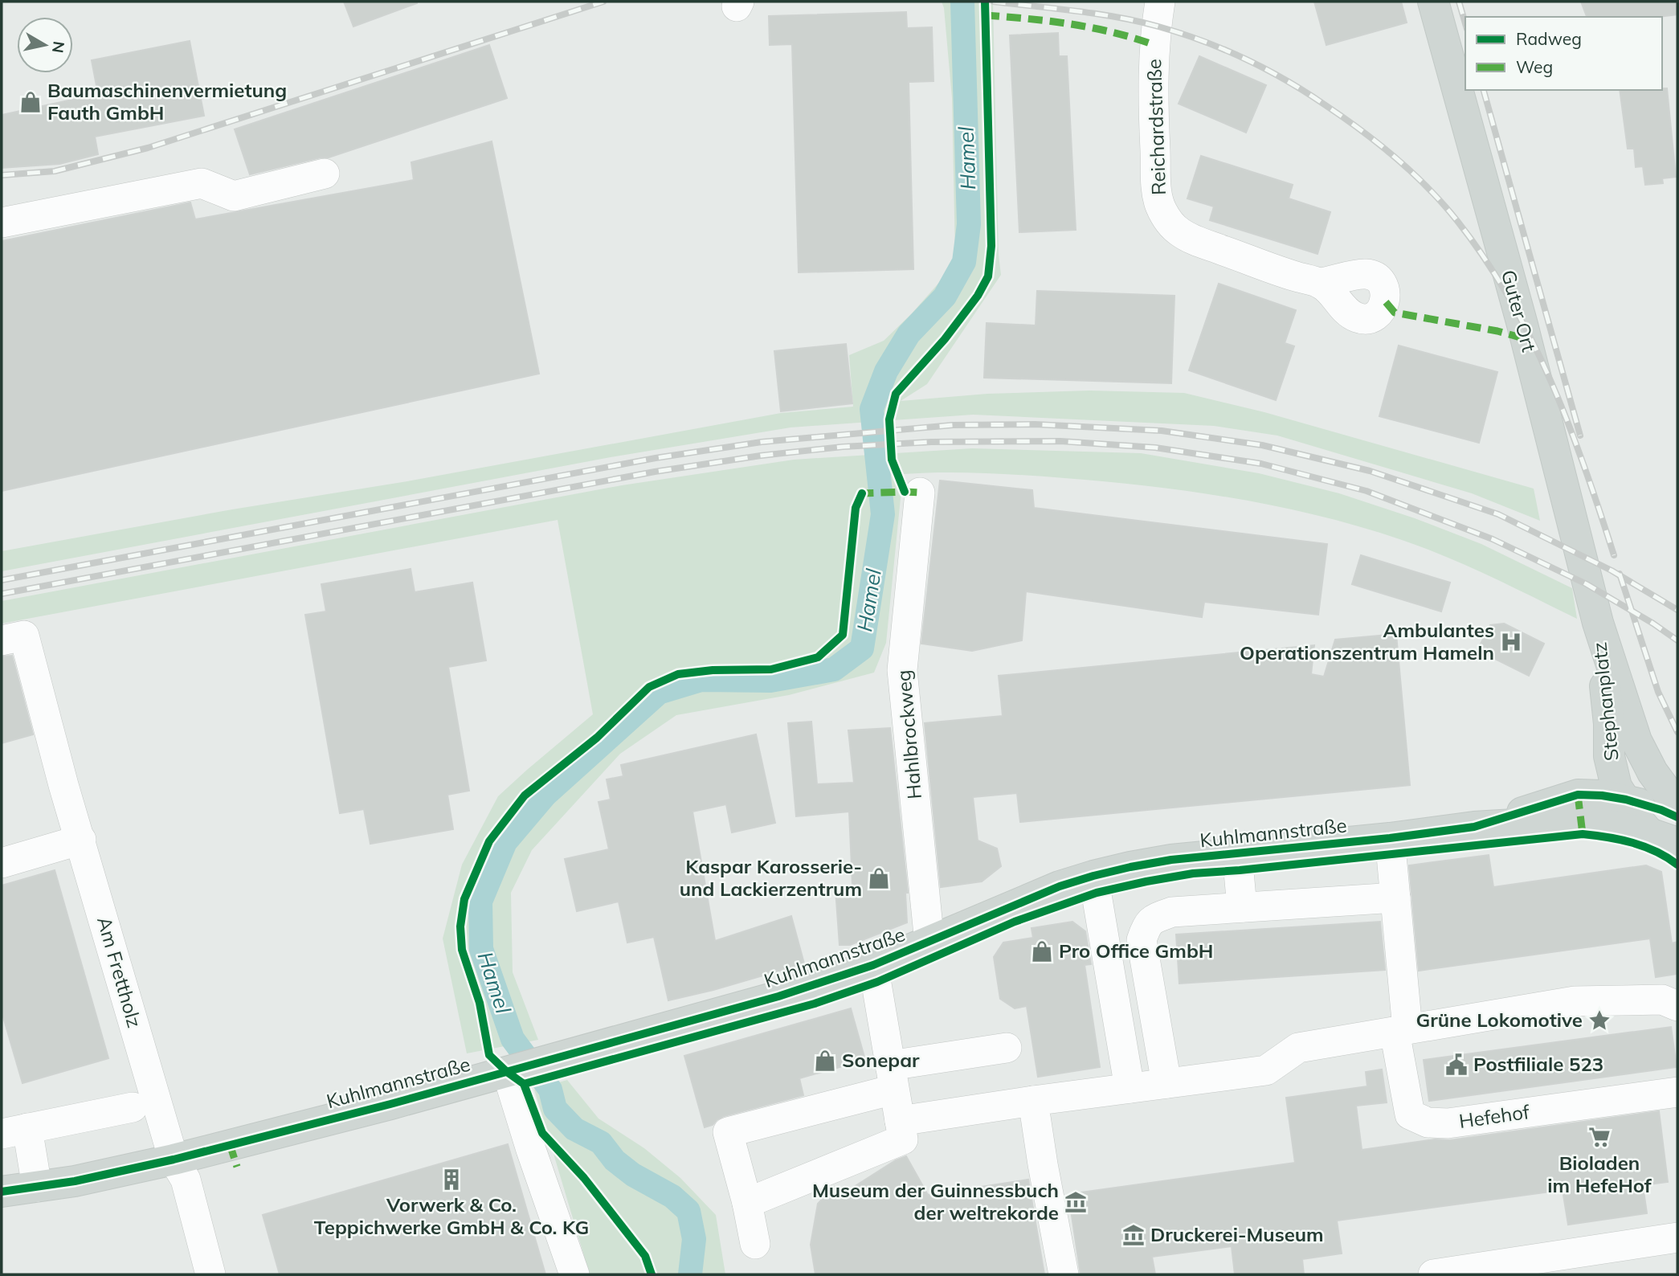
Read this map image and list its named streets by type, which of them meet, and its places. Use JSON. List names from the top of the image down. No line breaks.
{"streets":{"main road":["Guter Ort","Stephanplatz","Kuhlmannstraße"],"street":["Reichardstraße","Hahlbrockweg","Am Frettholz","Hefehof"]},"crossings":[["Guter Ort","Stephanplatz"],["Stephanplatz","Kuhlmannstraße"],["Hahlbrockweg","Kuhlmannstraße"],["Kuhlmannstraße","Am Frettholz"]],"water":["Hamel"],"places":{"shop":["Baumaschinenvermietung Fauth GmbH","Kaspar Karosserie- und Lackierzentrum","Pro Office GmbH","Sonepar"],"hospital":["Ambulantes Operationszentrum Hameln"],"place":["Grüne Lokomotive"],"public building":["Postfiliale 523"],"supermarket":["Bioladen im HefeHof"],"building":["Vorwerk & Co. Teppichwerke GmbH & Co. KG"],"museum":["Museum der Guinnessbuch der weltrekorde","Druckerei-Museum"]},"legend":["Radweg","Weg"],"north":"right"}
